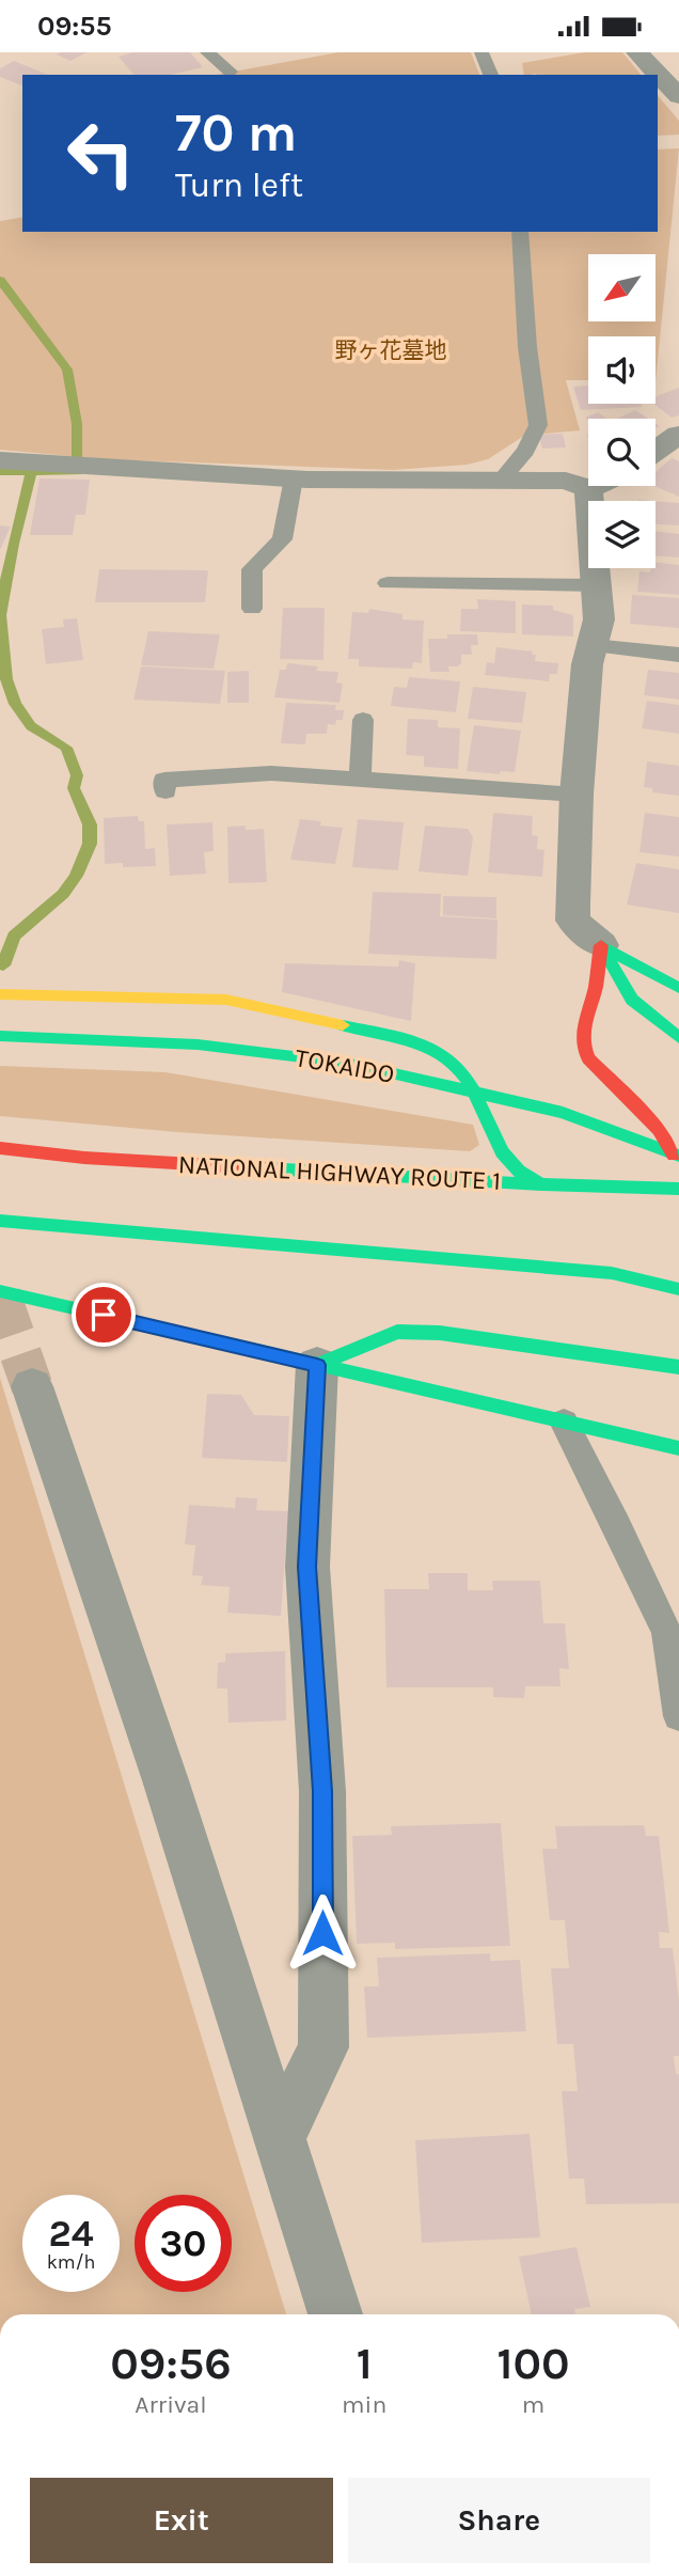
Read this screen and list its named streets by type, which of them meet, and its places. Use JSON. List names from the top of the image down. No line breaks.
{"streets":{"highway":["TOKAIDO","NATIONAL HIGHWAY ROUTE 1"]},"parks":["野ヶ花墓地"],"north":"bottom left","page":{"status":"09:55","turn":["70 m","Turn left"],"speed":"24 km/h","limit":"30","eta":["09:56","Arrival","1","min","100","m"],"buttons":["Exit","Share"]}}
